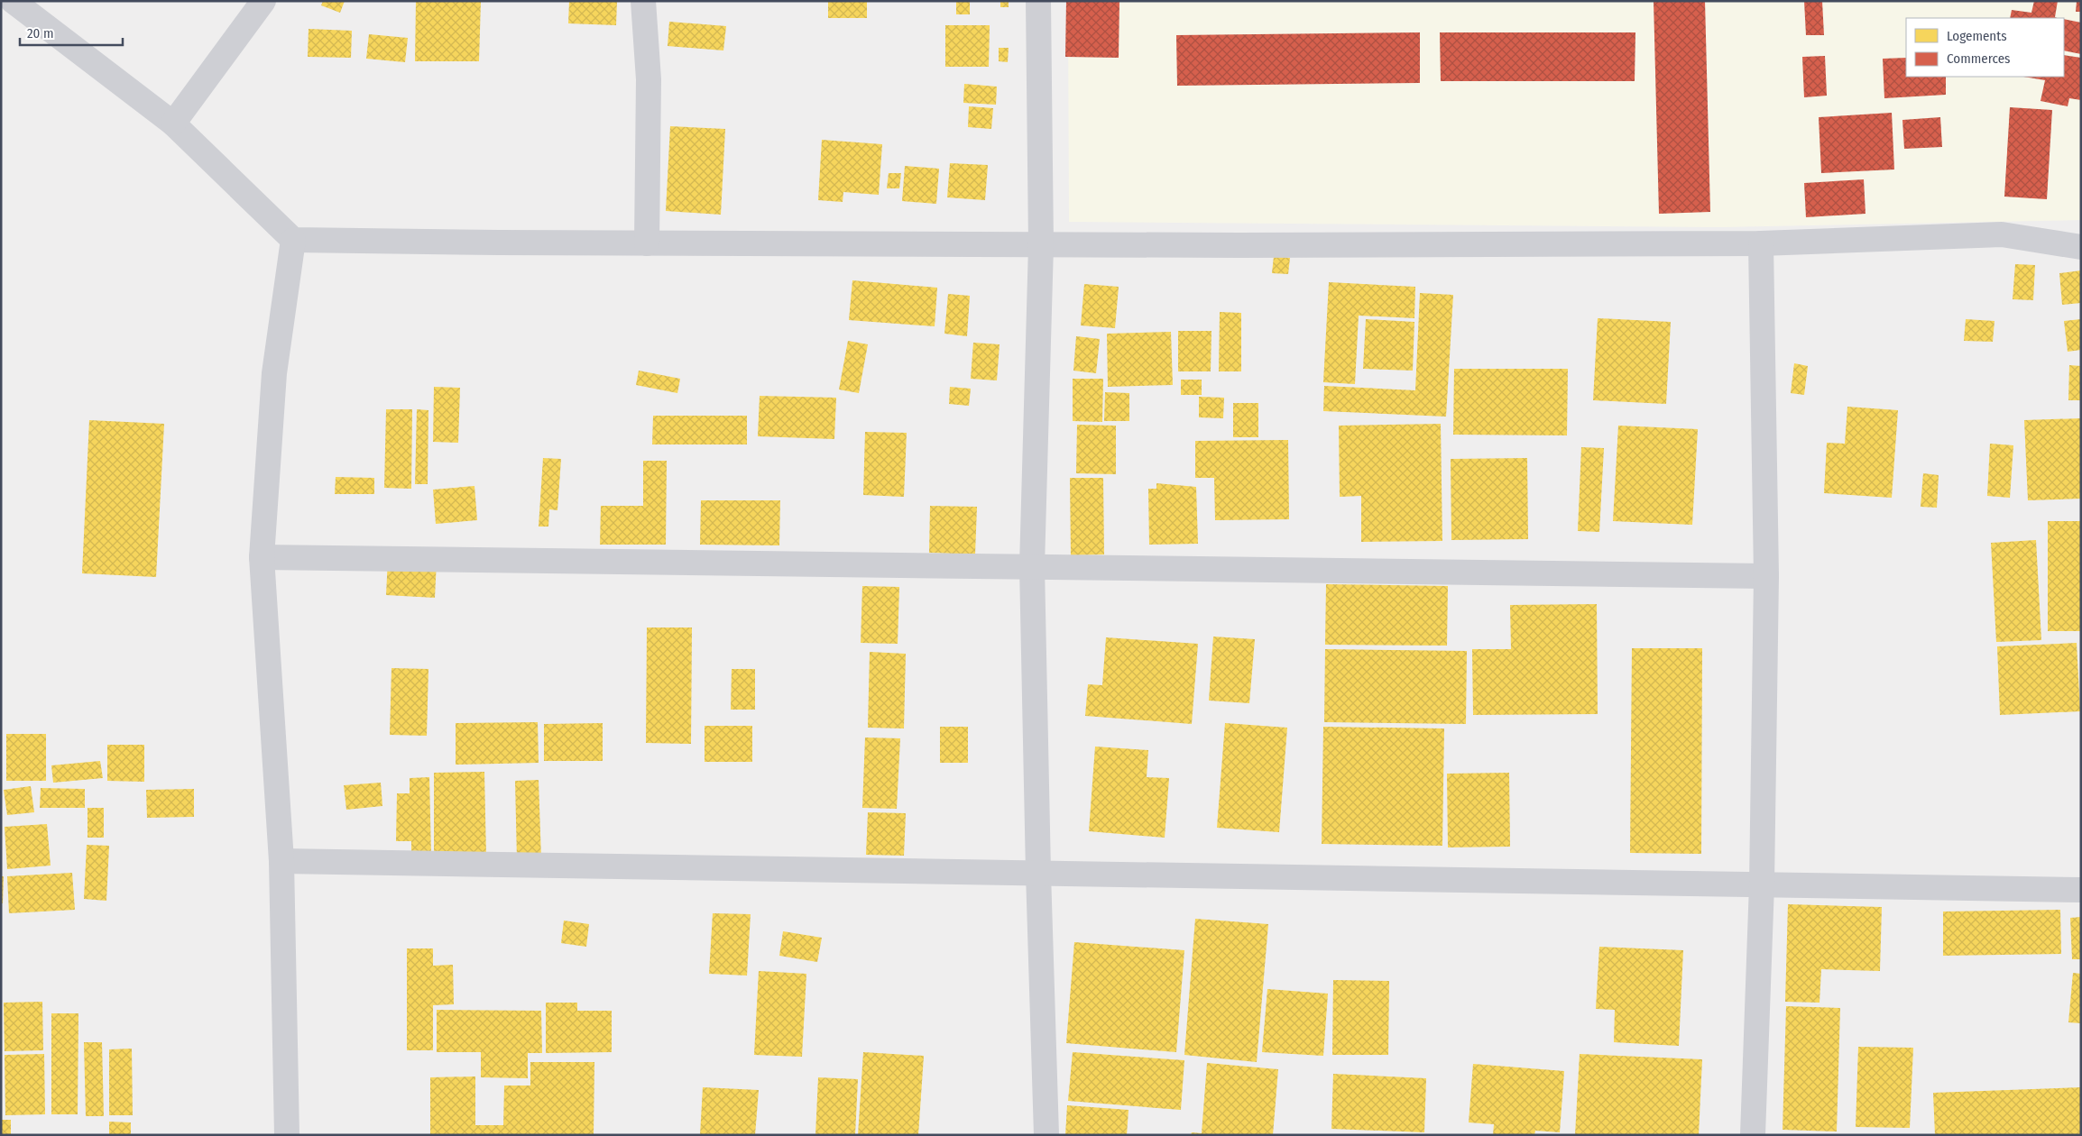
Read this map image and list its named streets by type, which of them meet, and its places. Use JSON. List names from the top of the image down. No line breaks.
{"legend":["Logements","Commerces"],"scale_bar":"20 m"}
